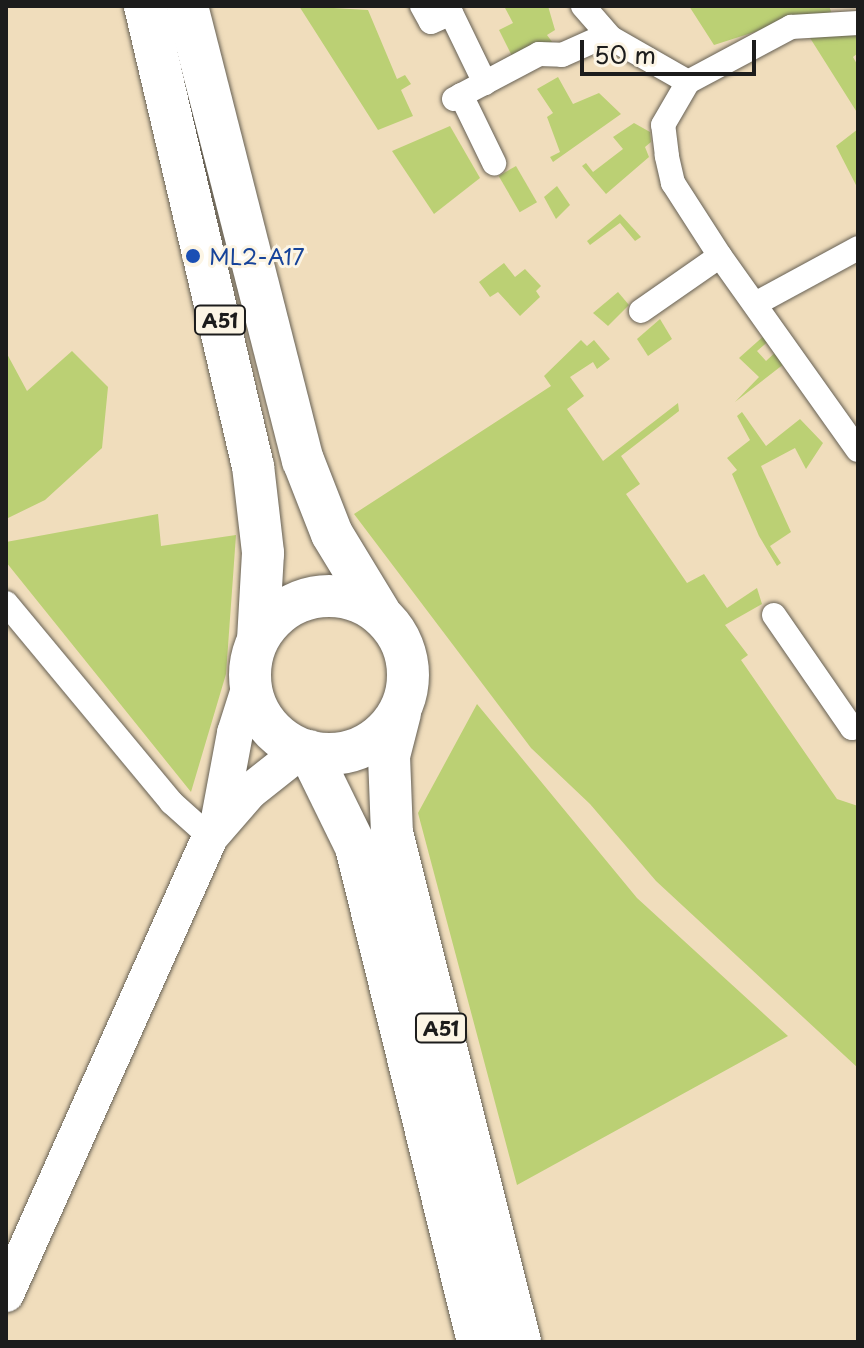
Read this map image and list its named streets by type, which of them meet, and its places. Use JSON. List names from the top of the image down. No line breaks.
{"streets":{"highway":["A51"]},"places":["ML2-A17"],"scale_bar":"50 m"}
